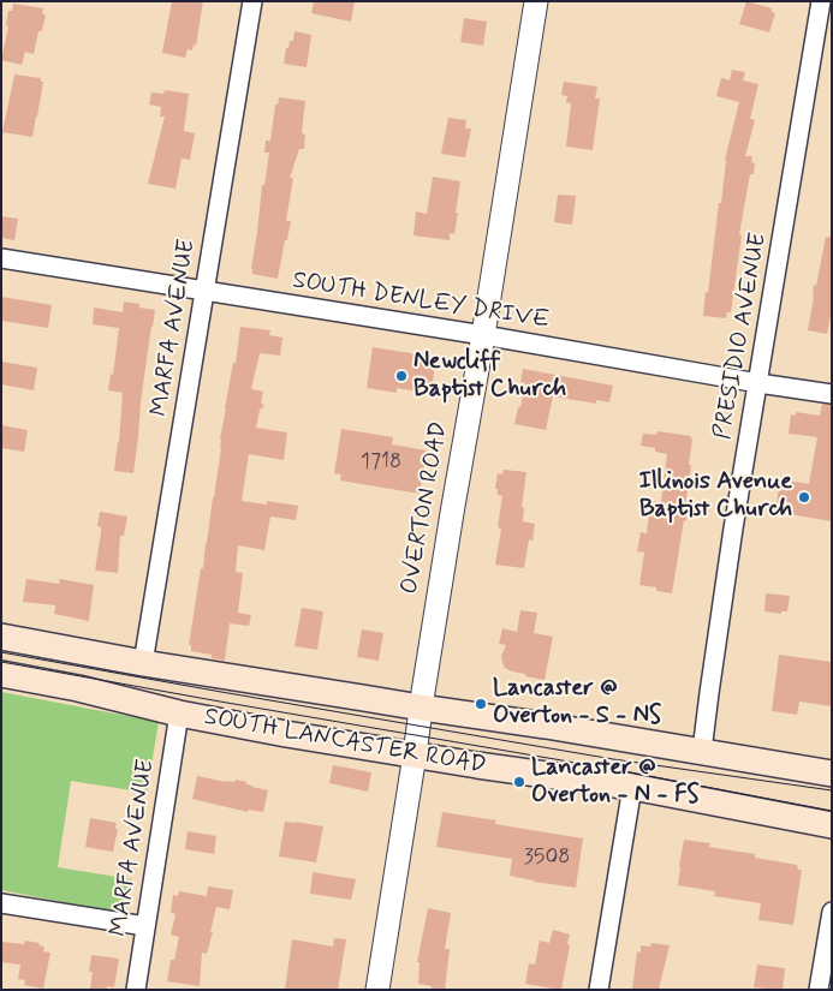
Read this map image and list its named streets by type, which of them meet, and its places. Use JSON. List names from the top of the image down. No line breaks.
{"streets":{"main road":["SOUTH LANCASTER ROAD"],"street":["SOUTH DENLEY DRIVE","MARFA AVENUE","PRESIDIO AVENUE","OVERTON ROAD"]},"crossings":[["SOUTH DENLEY DRIVE","MARFA AVENUE"],["SOUTH DENLEY DRIVE","PRESIDIO AVENUE"],["SOUTH DENLEY DRIVE","OVERTON ROAD"],["MARFA AVENUE","SOUTH LANCASTER ROAD"],["PRESIDIO AVENUE","SOUTH LANCASTER ROAD"],["OVERTON ROAD","SOUTH LANCASTER ROAD"]],"places":["Newcliff Baptist Church","Illinois Avenue Baptist Church","Lancaster @ Overton - S - NS","Lancaster @ Overton - N - FS"],"house_numbers":["1718","3508"]}
